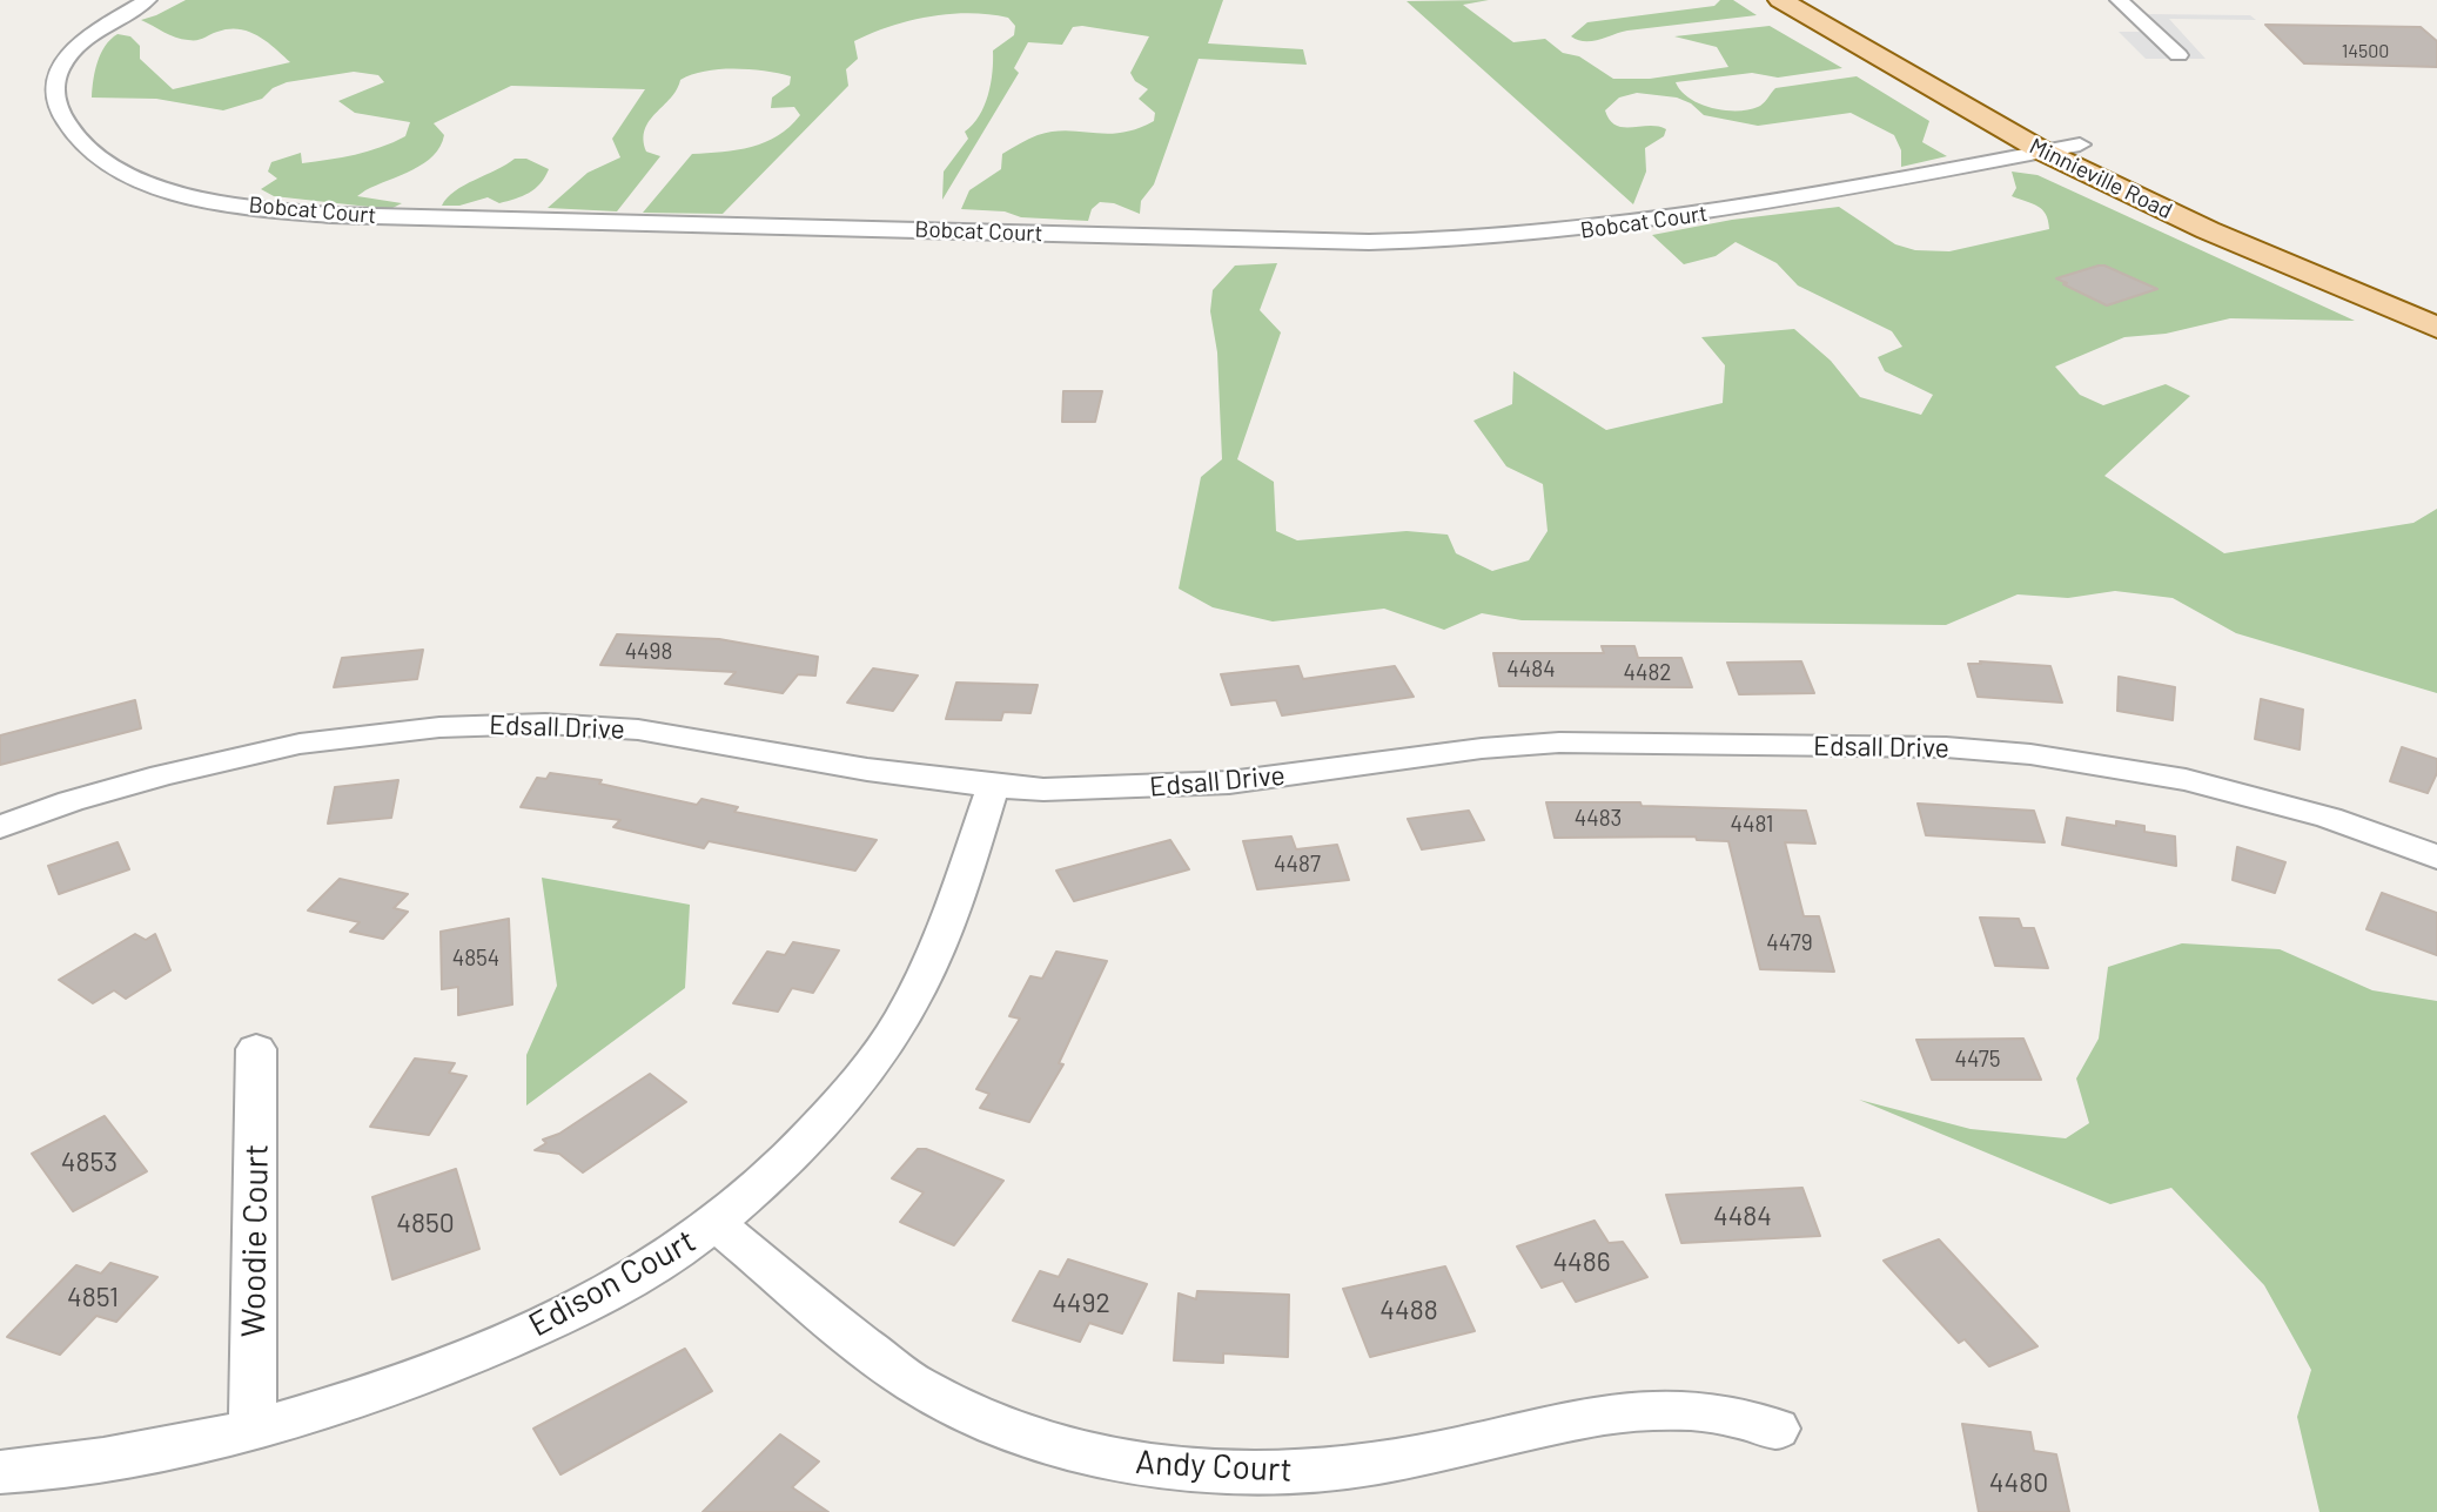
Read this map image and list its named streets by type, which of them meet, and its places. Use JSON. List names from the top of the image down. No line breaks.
{"streets":{"main road":["Minnieville Road"],"street":["Bobcat Court","Edsall Drive","Woodie Court","Edison Court","Andy Court"]},"crossings":[["Minnieville Road","Bobcat Court"],["Edsall Drive","Edison Court"],["Woodie Court","Edison Court"],["Edison Court","Andy Court"]],"house_numbers":["14500","4498","4484","4482","4483","4481","4487","4479","4854","4475","4853","4484","4850","4486","4851","4492","4488","4480"]}
